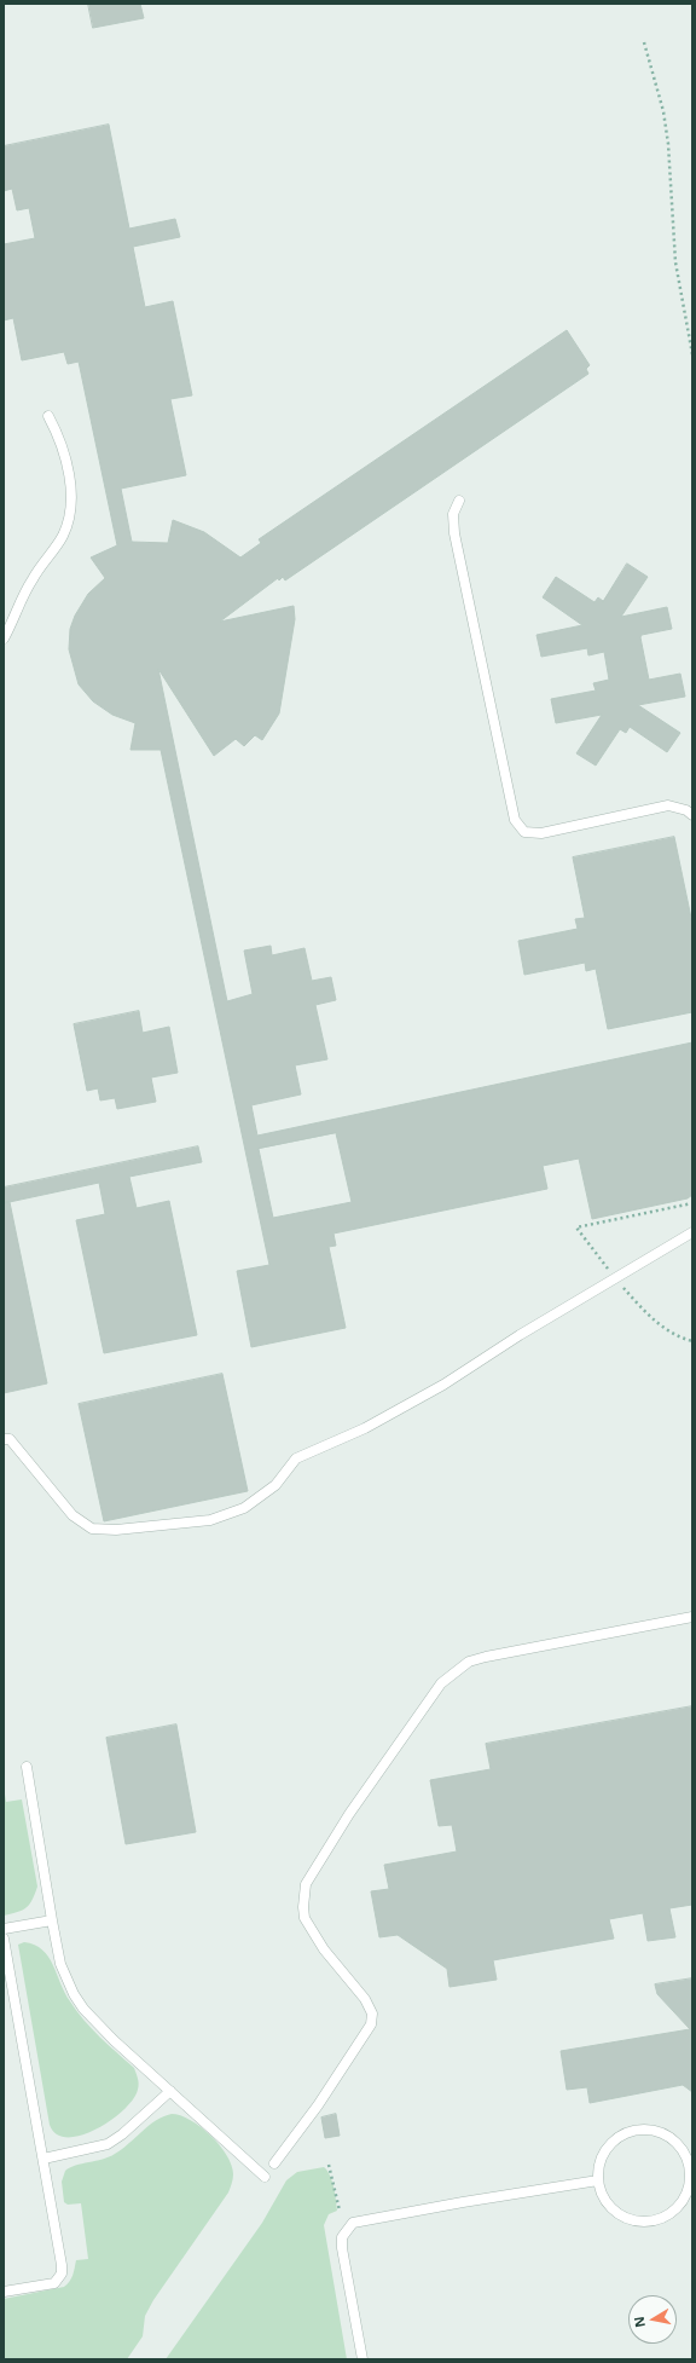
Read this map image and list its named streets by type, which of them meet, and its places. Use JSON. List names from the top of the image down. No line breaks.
{"north":"left"}
